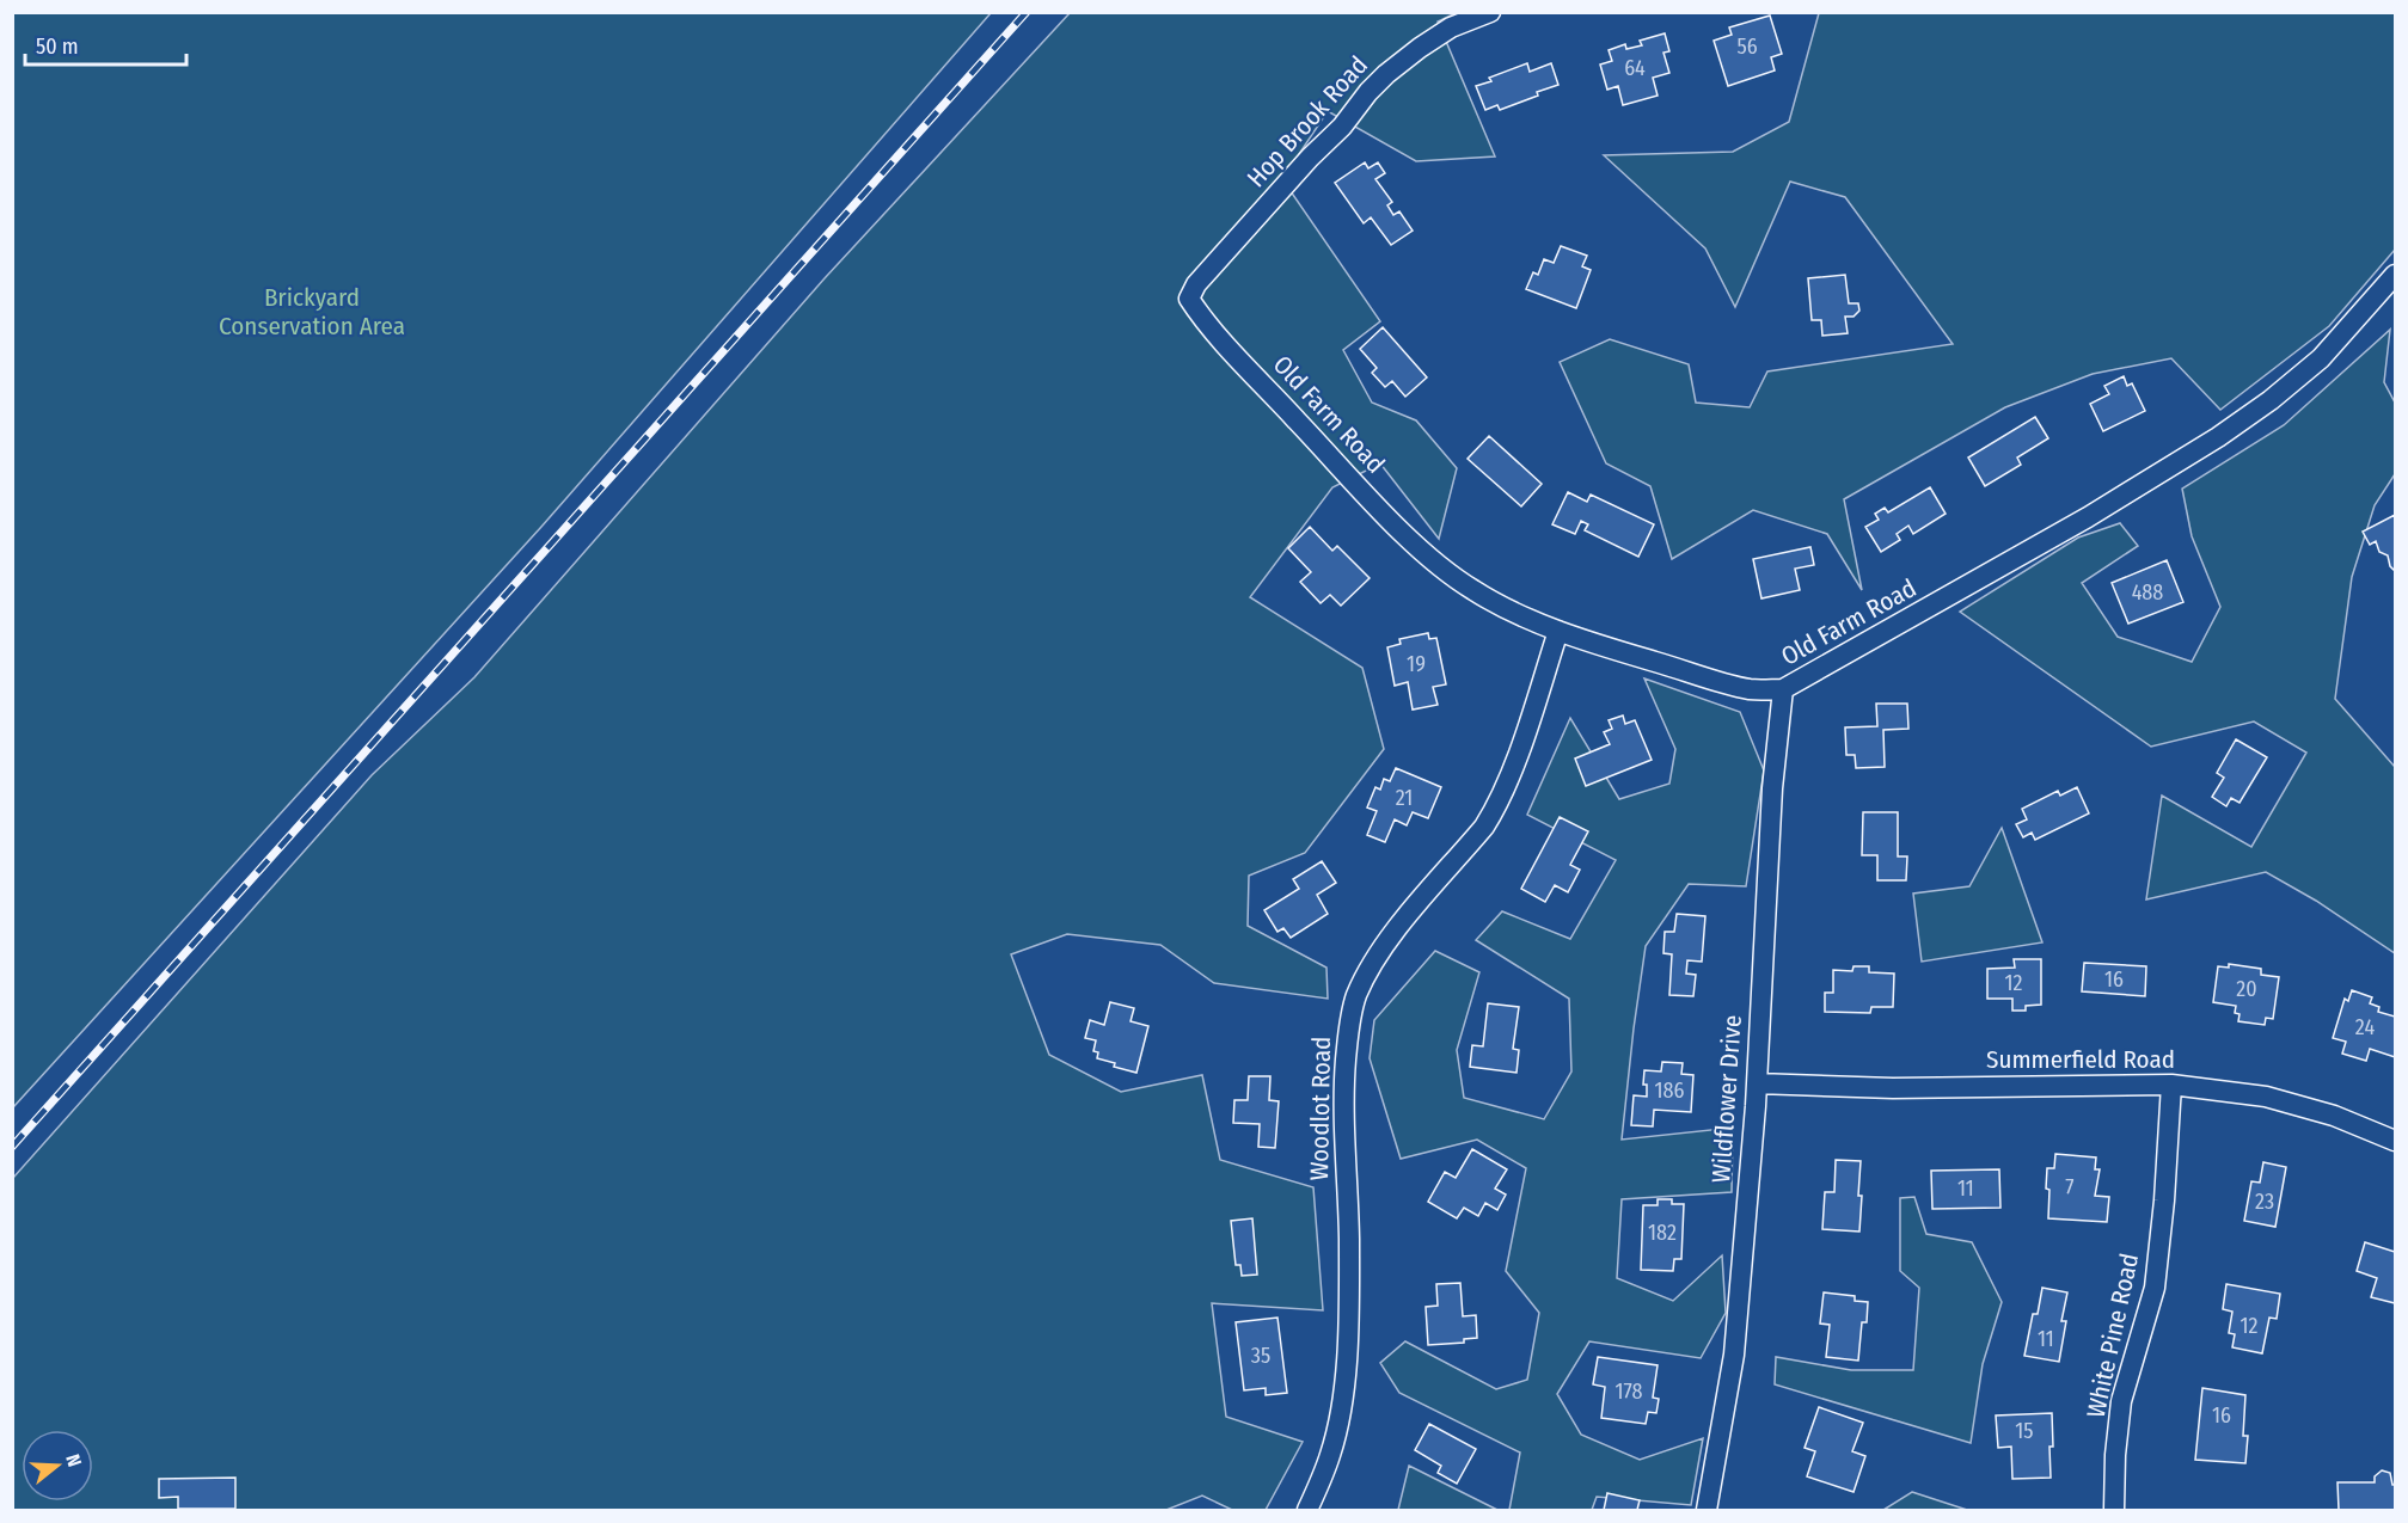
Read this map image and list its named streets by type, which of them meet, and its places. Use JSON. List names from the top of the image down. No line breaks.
{"streets":{"street":["Hop Brook Road","Old Farm Road","Summerfield Road","Wildflower Drive","Woodlot Road","White Pine Road"]},"crossings":[["Hop Brook Road","Old Farm Road"],["Old Farm Road","Wildflower Drive"],["Old Farm Road","Woodlot Road"],["Summerfield Road","Wildflower Drive"],["Summerfield Road","White Pine Road"]],"parks":["Brickyard Conservation Area"],"house_numbers":["56","64","488","19","21","16","12","20","24","186","7","11","23","182","12","11","35","178","16","15"],"scale_bar":"50 m","north":"right"}
